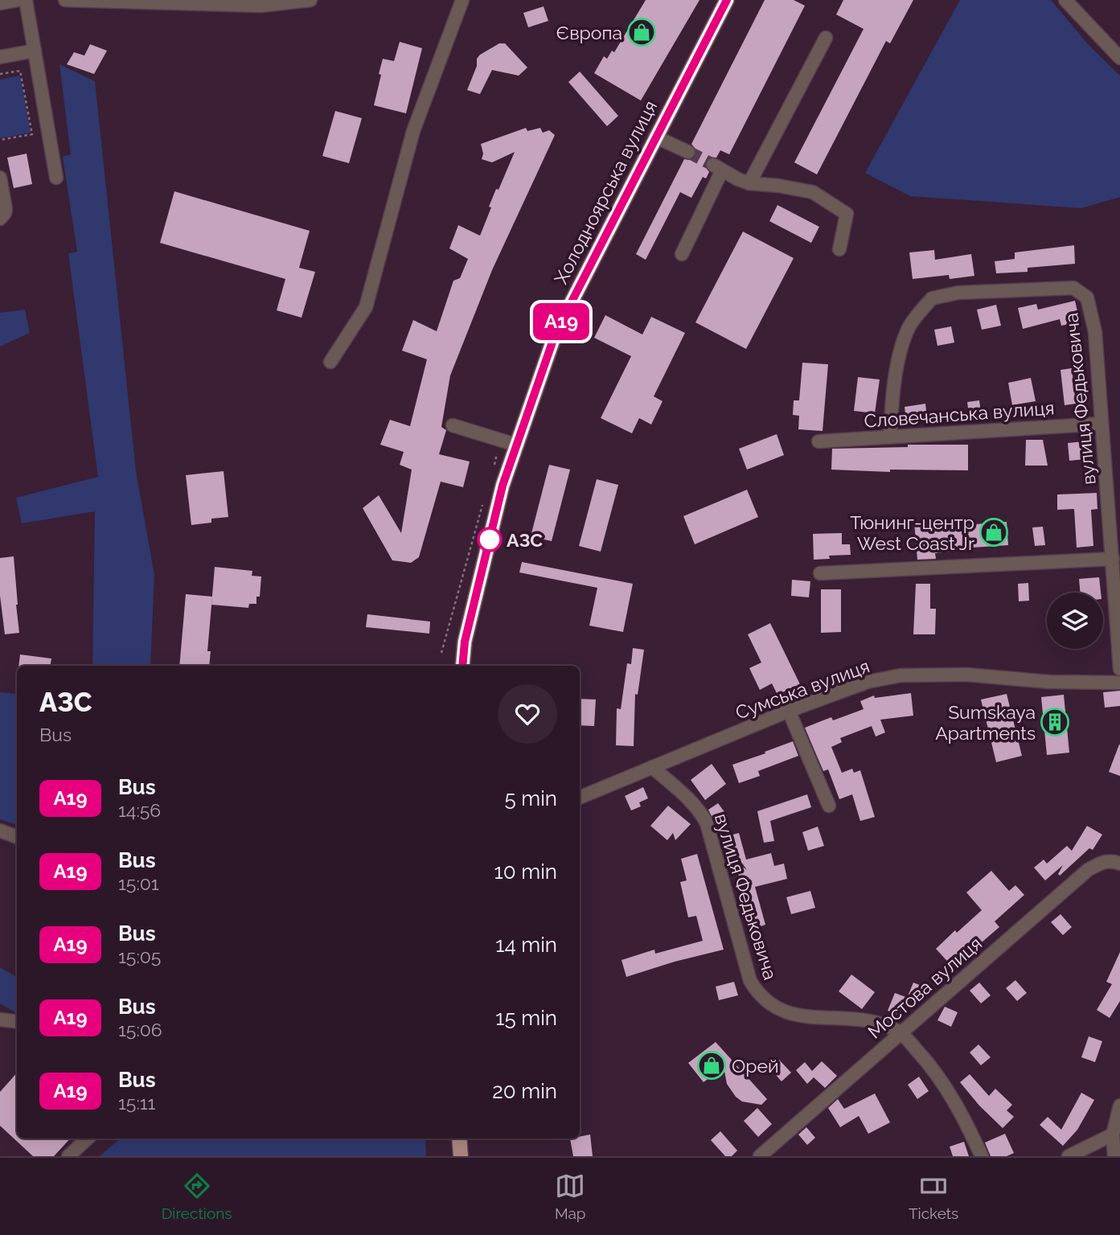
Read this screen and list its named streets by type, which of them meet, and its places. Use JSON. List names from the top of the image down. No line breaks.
{"streets":{"main road":["Холодноярська вулиця"],"street":["вулиця Федьковича","Словечанська вулиця","Сумська вулиця","Мостова вулиця"]},"crossings":[["вулиця Федьковича","Словечанська вулиця"],["вулиця Федьковича","Сумська вулиця"],["вулиця Федьковича","Мостова вулиця"]],"places":{"shop":["Європа","Тюнинг-центр West Coast Jr","Орей"],"other":["АЗС"],"building":["Sumskaya Apartments"]},"lines":["bus line А19"],"page":{"on_map":"А19","heading":["АЗС","Bus"],"list":[{"mark":"А19","name":"Bus","note":"14:56","value":"5 min"},{"mark":"А19","name":"Bus","note":"15:01","value":"10 min"},{"mark":"А19","name":"Bus","note":"15:05","value":"14 min"},{"mark":"А19","name":"Bus","note":"15:06","value":"15 min"},{"mark":"А19","name":"Bus","note":"15:11","value":"20 min"}],"tabs":["Directions","Map","Tickets"]}}
